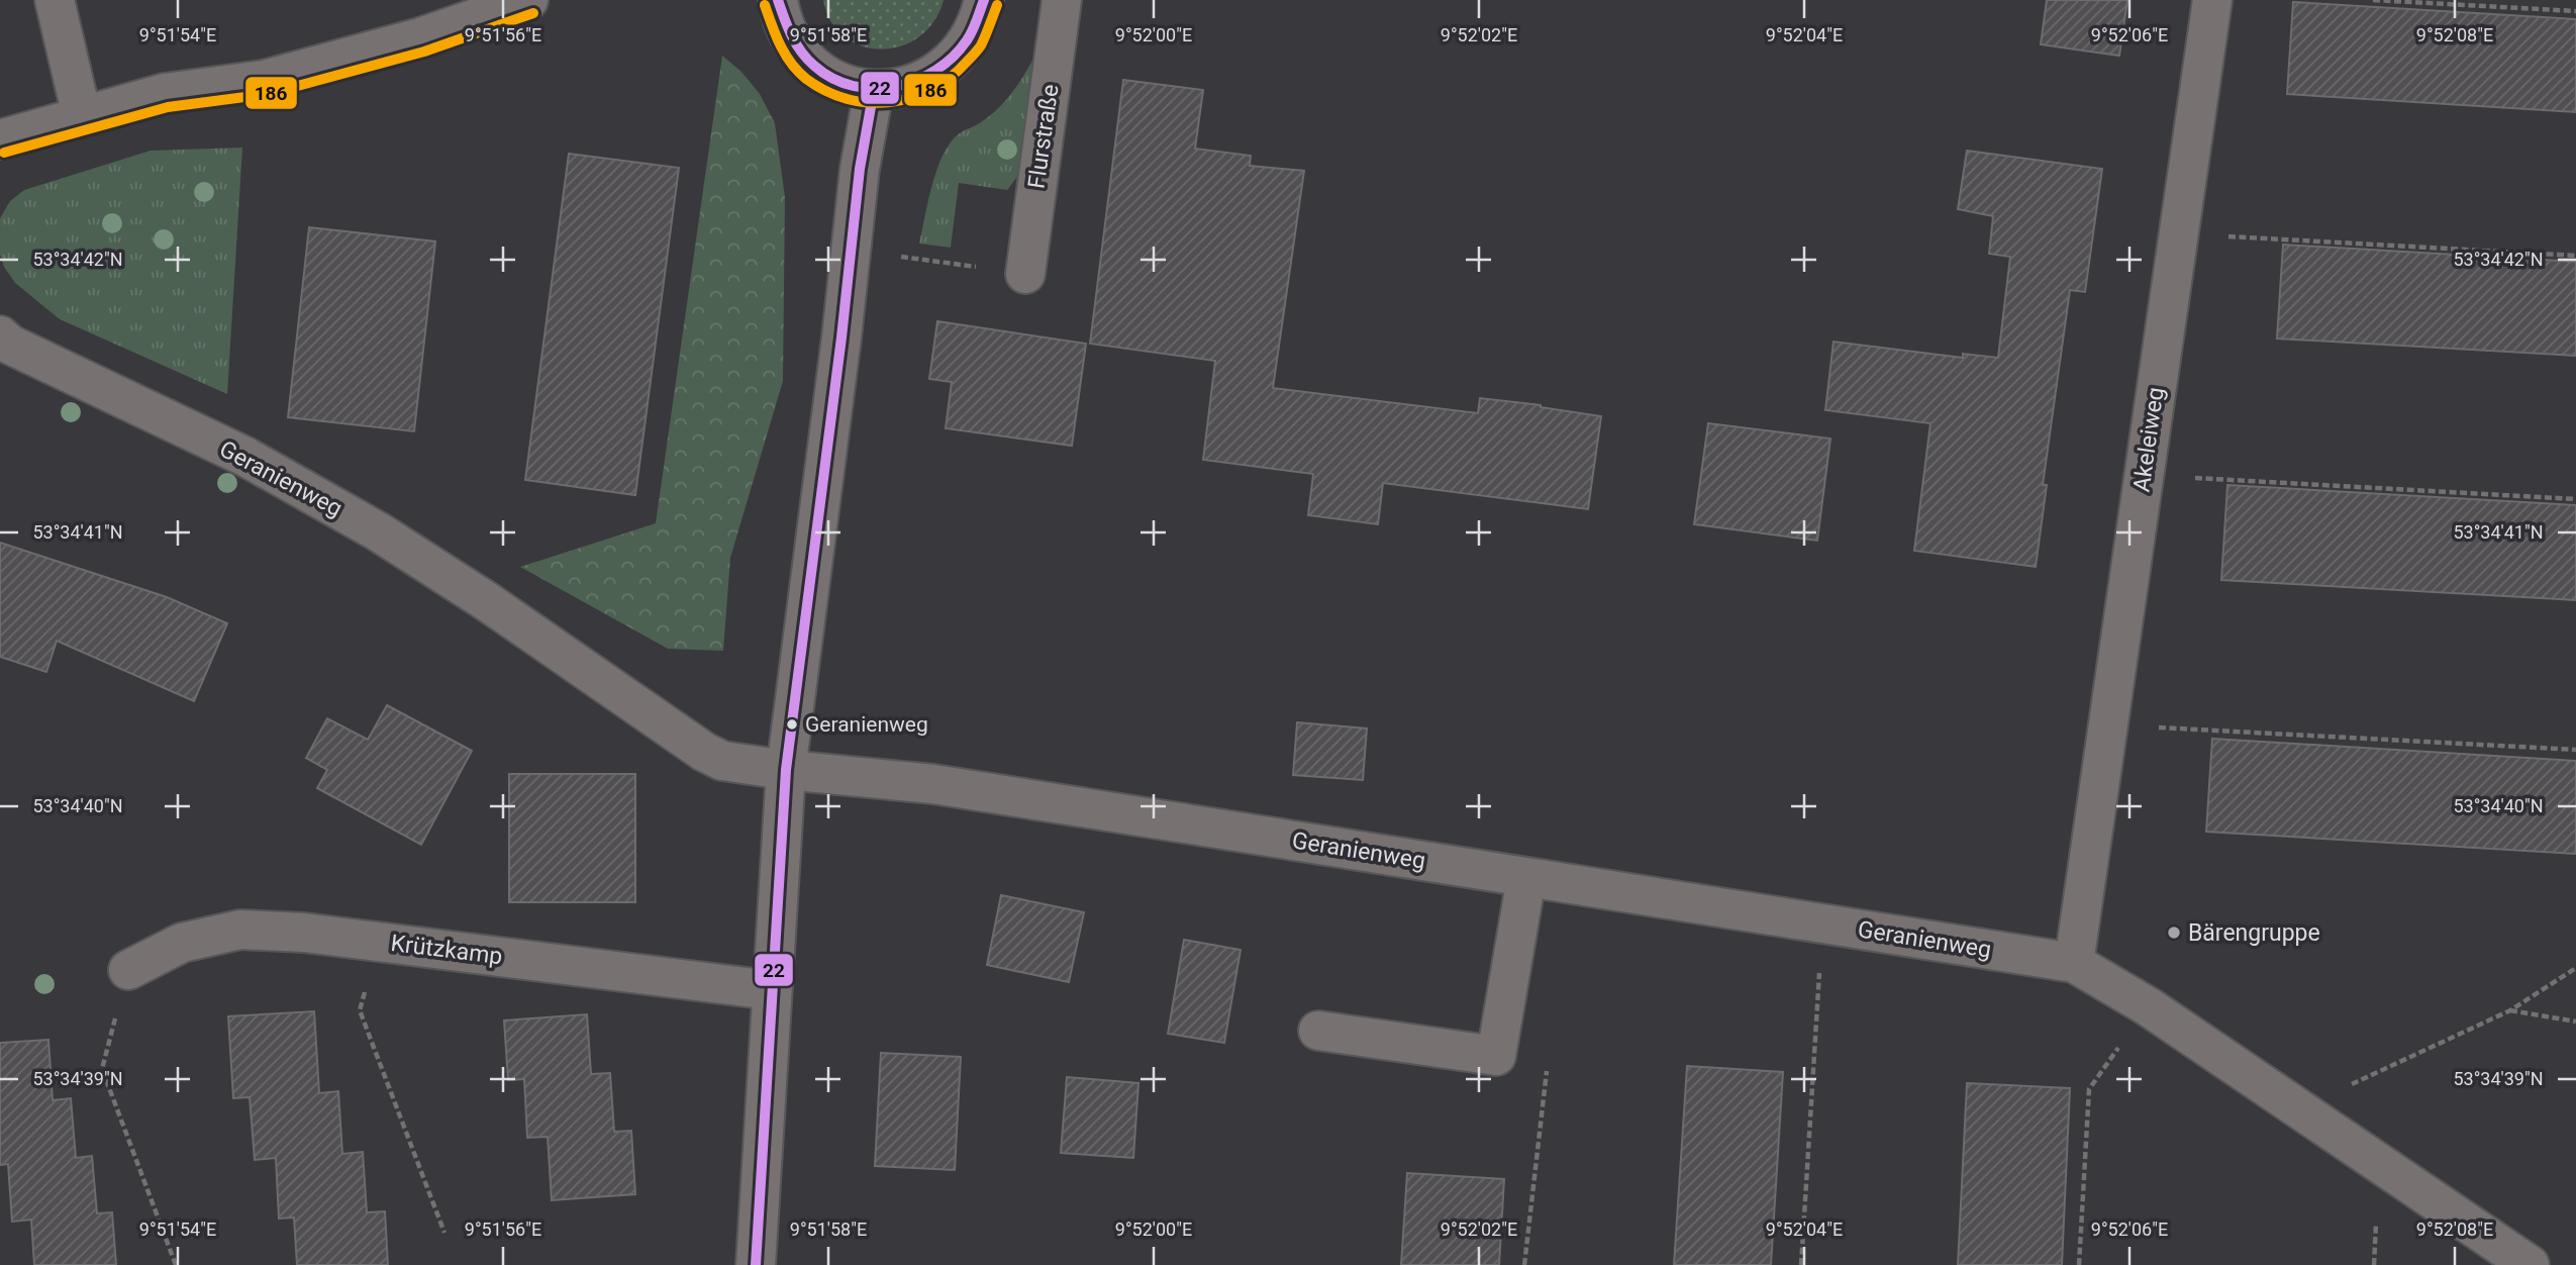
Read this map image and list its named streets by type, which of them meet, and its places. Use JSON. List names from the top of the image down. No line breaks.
{"streets":{"street":["Flurstraße","Akeleiweg","Geranienweg","Krützkamp"]},"crossings":[["Akeleiweg","Geranienweg"]],"places":["Geranienweg","Bärengruppe"],"lines":["transit line 22","transit line 186"],"coordinates":["9°51'54\"E","9°51'56\"E","9°51'58\"E","9°52'00\"E","9°52'02\"E","9°52'04\"E","9°52'06\"E","9°52'08\"E","53°34'42\"N","53°34'41\"N","53°34'40\"N","53°34'39\"N"]}
